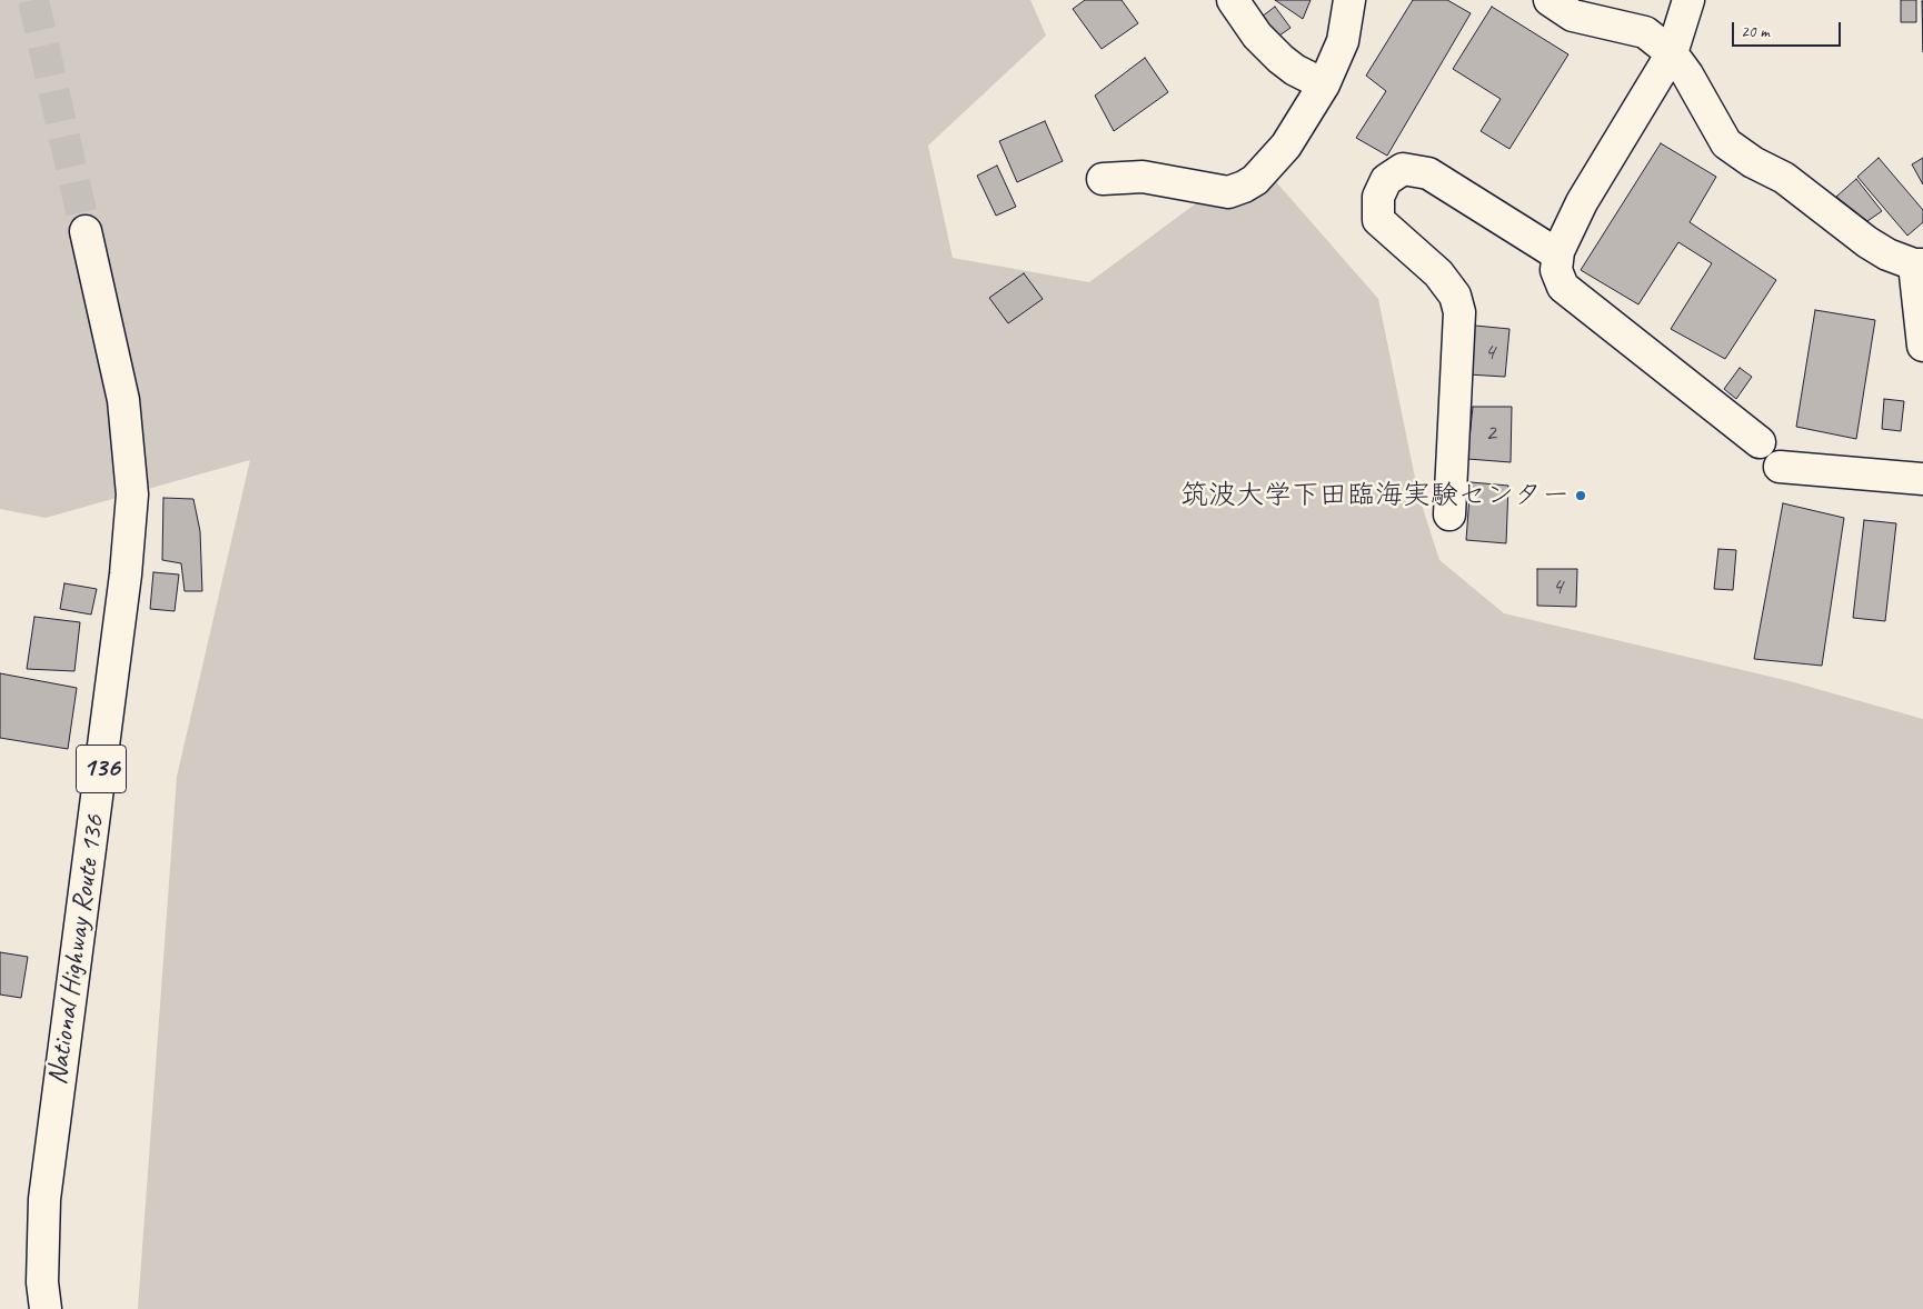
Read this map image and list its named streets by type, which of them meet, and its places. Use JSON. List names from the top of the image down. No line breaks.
{"streets":{"main road":["136","National Highway Route 136"]},"places":["筑波大学下田臨海実験センター"],"house_numbers":["4","2","4"],"scale_bar":"20 m"}
